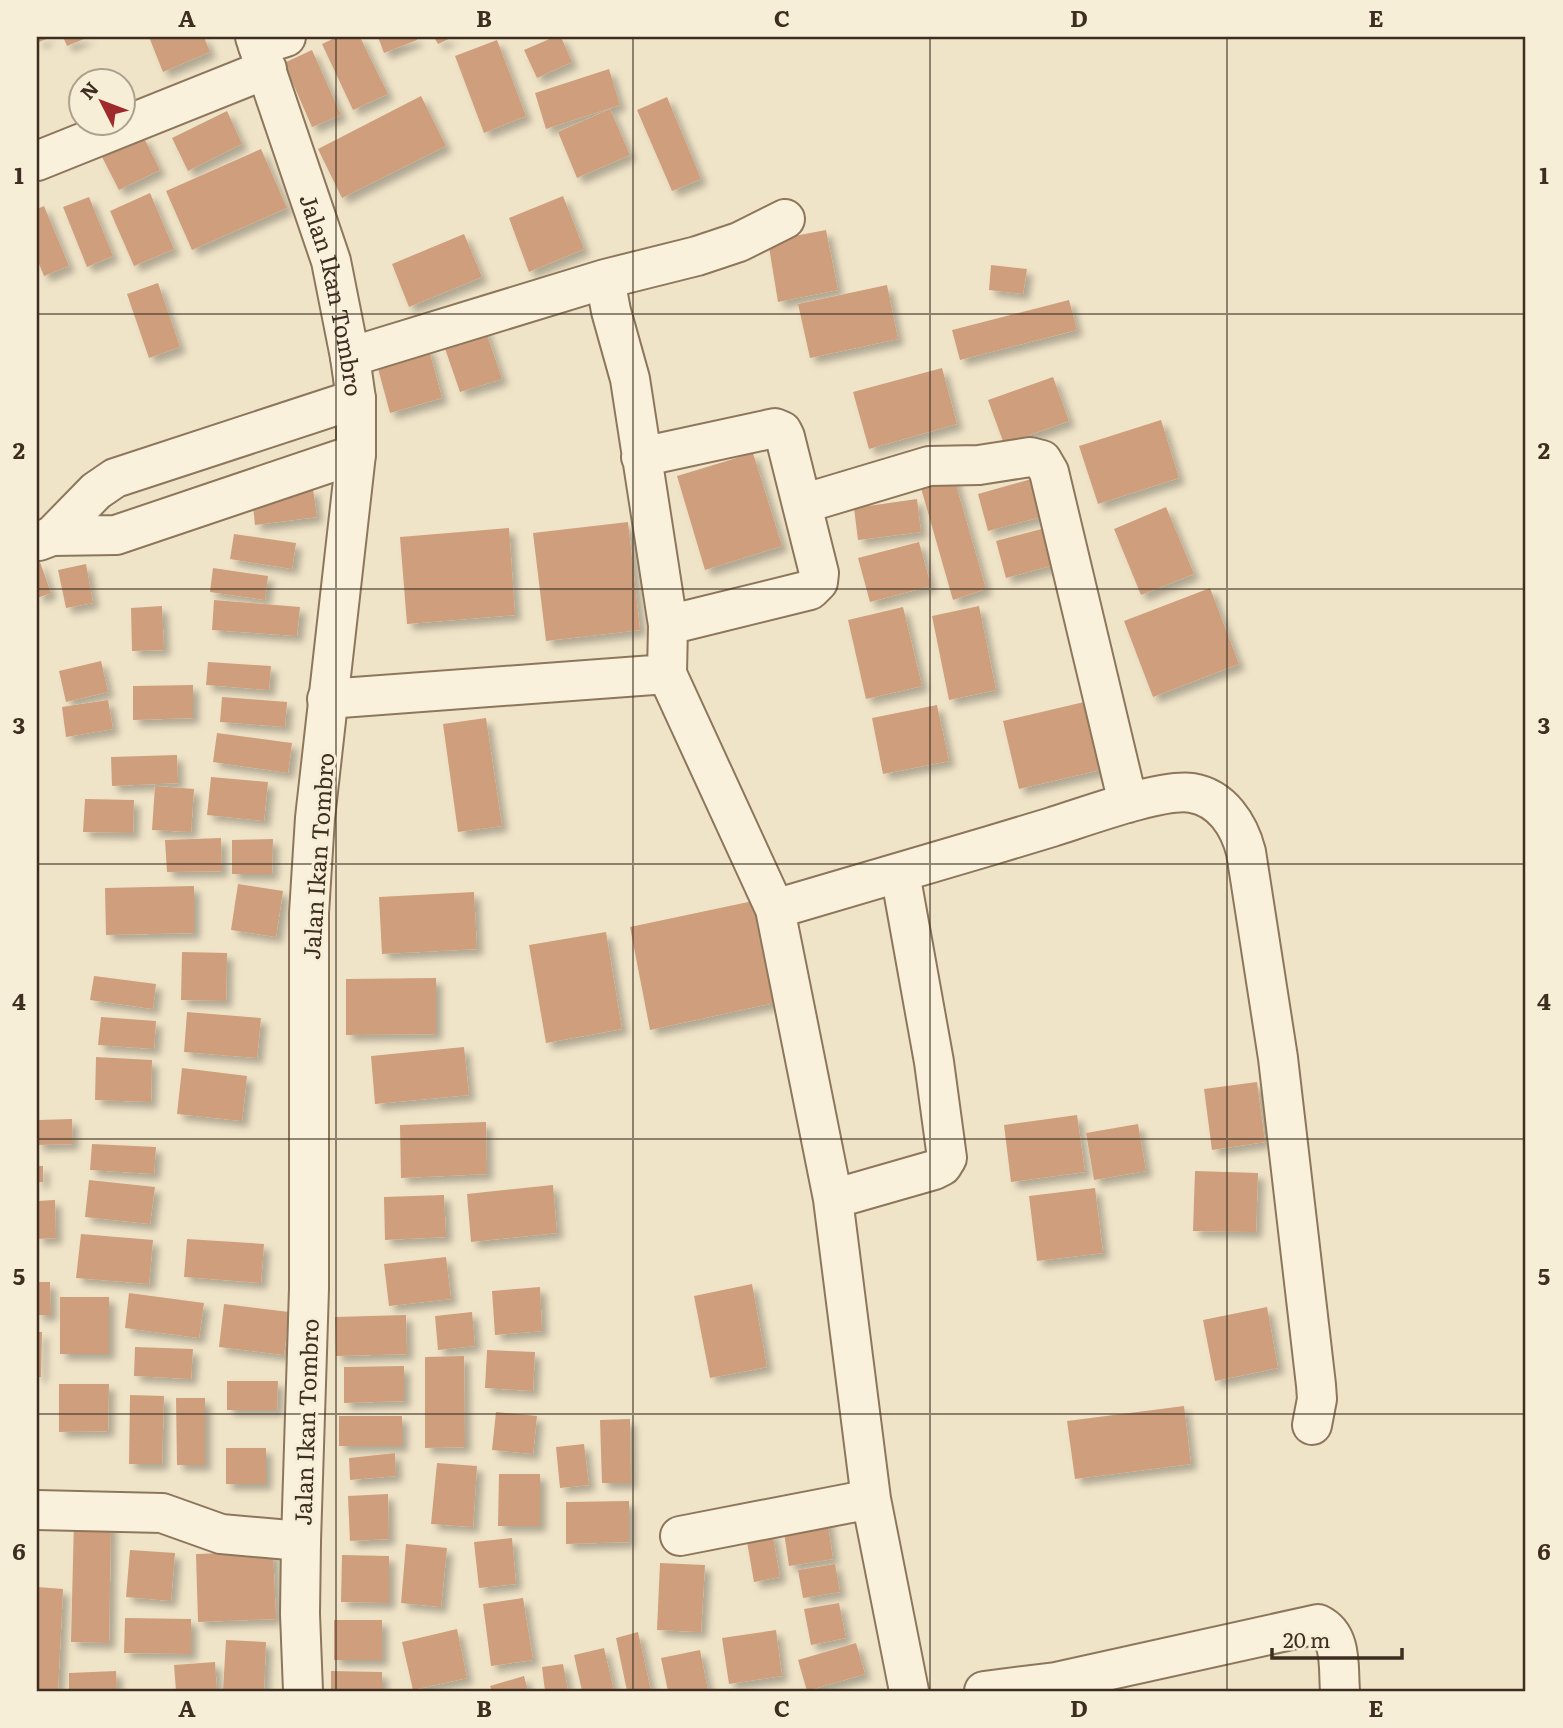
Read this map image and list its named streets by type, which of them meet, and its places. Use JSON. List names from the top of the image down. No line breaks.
{"streets":{"street":["Jalan Ikan Tombro"]},"scale_bar":"20 m","north":"top left","grid":{"columns":["A","B","C","D","E"],"rows":["1","2","3","4","5","6"]}}
